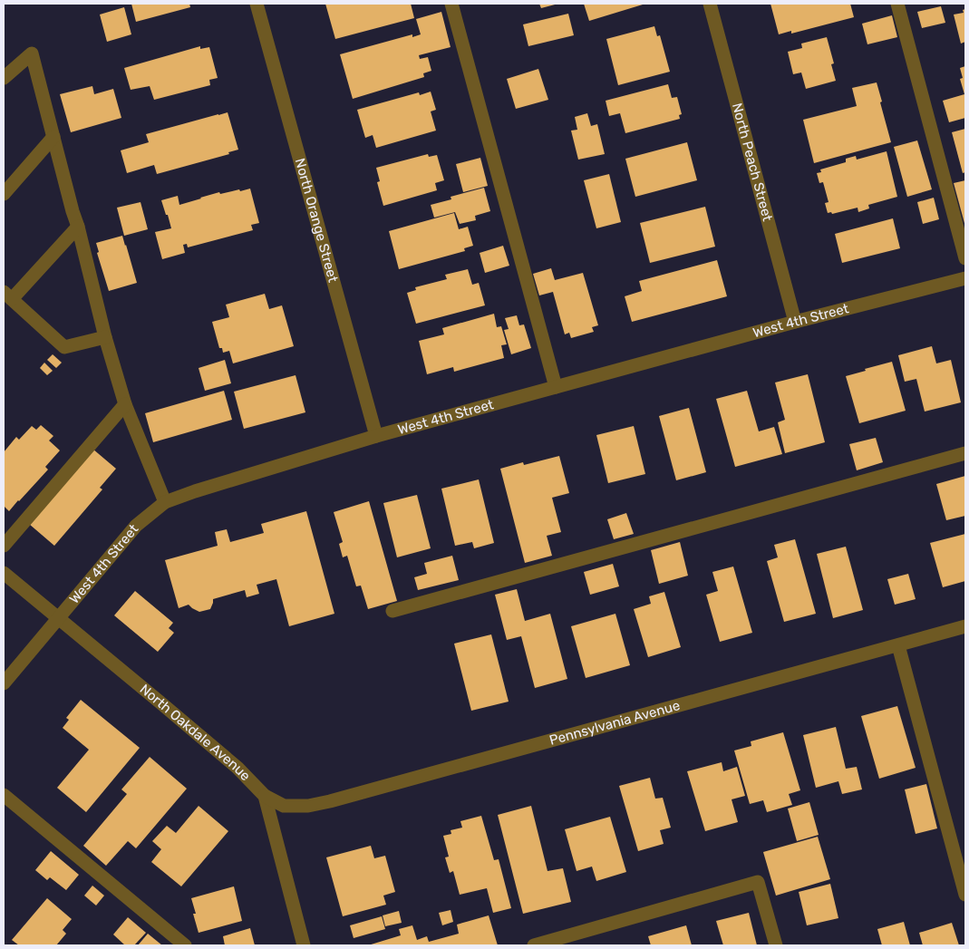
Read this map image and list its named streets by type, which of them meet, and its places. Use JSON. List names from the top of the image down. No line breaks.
{"streets":{"street":["North Peach Street","North Orange Street","West 4th Street","Pennsylvania Avenue","North Oakdale Avenue"]},"crossings":[["North Peach Street","West 4th Street"],["North Orange Street","West 4th Street"],["West 4th Street","North Oakdale Avenue"],["Pennsylvania Avenue","North Oakdale Avenue"]]}
